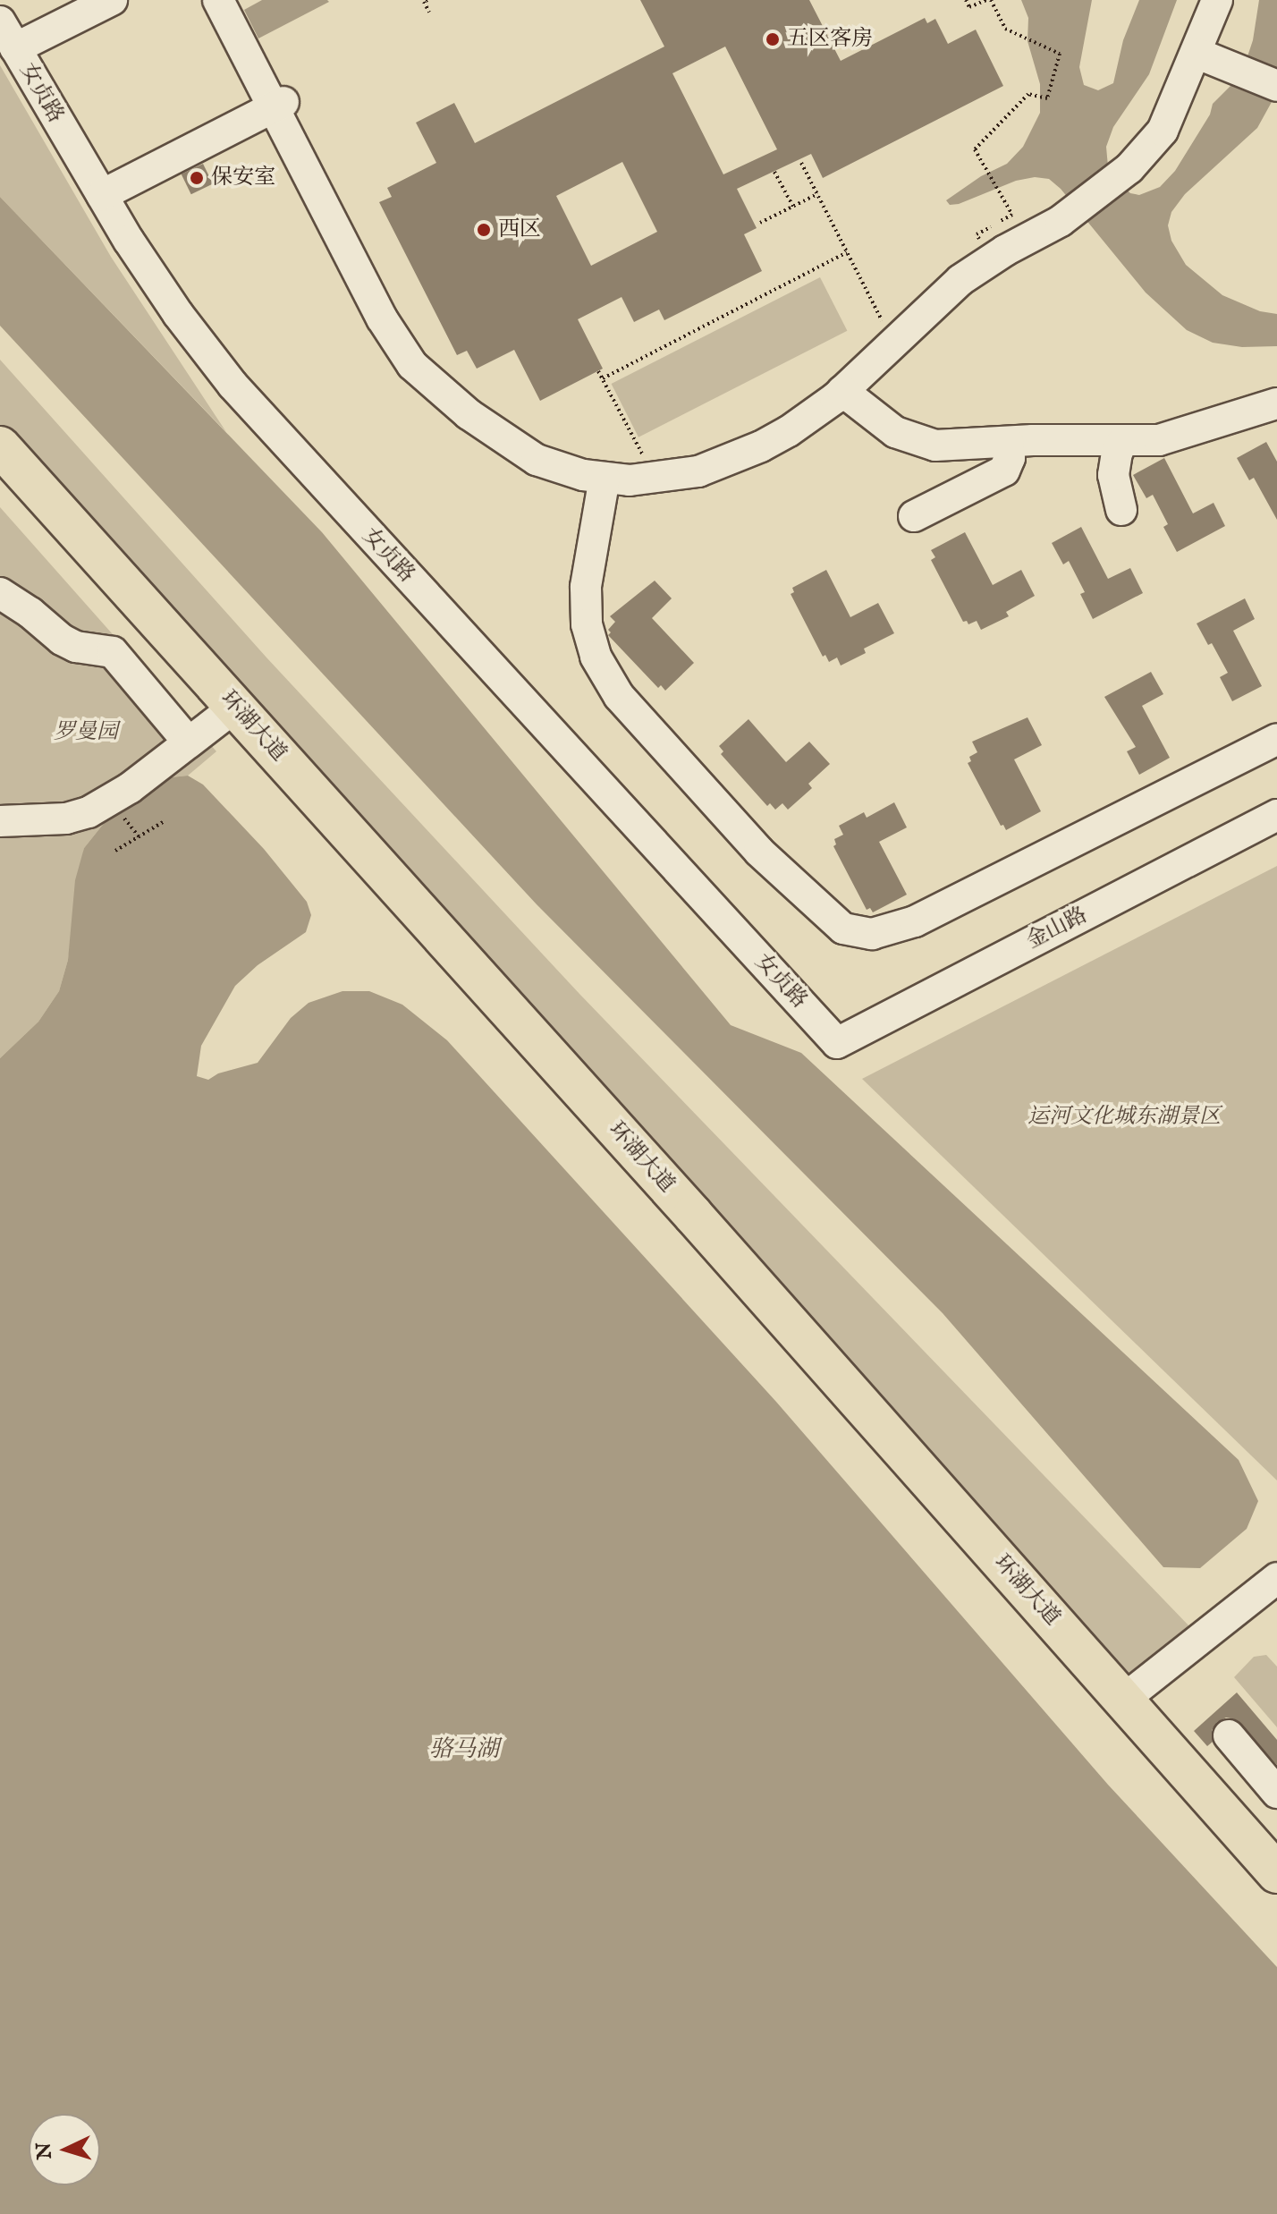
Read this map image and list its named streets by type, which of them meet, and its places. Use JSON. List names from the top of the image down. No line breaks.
{"streets":{"main road":["环湖大道"],"street":["女贞路","金山路"]},"crossings":[["女贞路","金山路"]],"water":["骆马湖"],"parks":["罗曼园","运河文化城东湖景区"],"places":["五区客房","保安室","西区"],"north":"left"}
